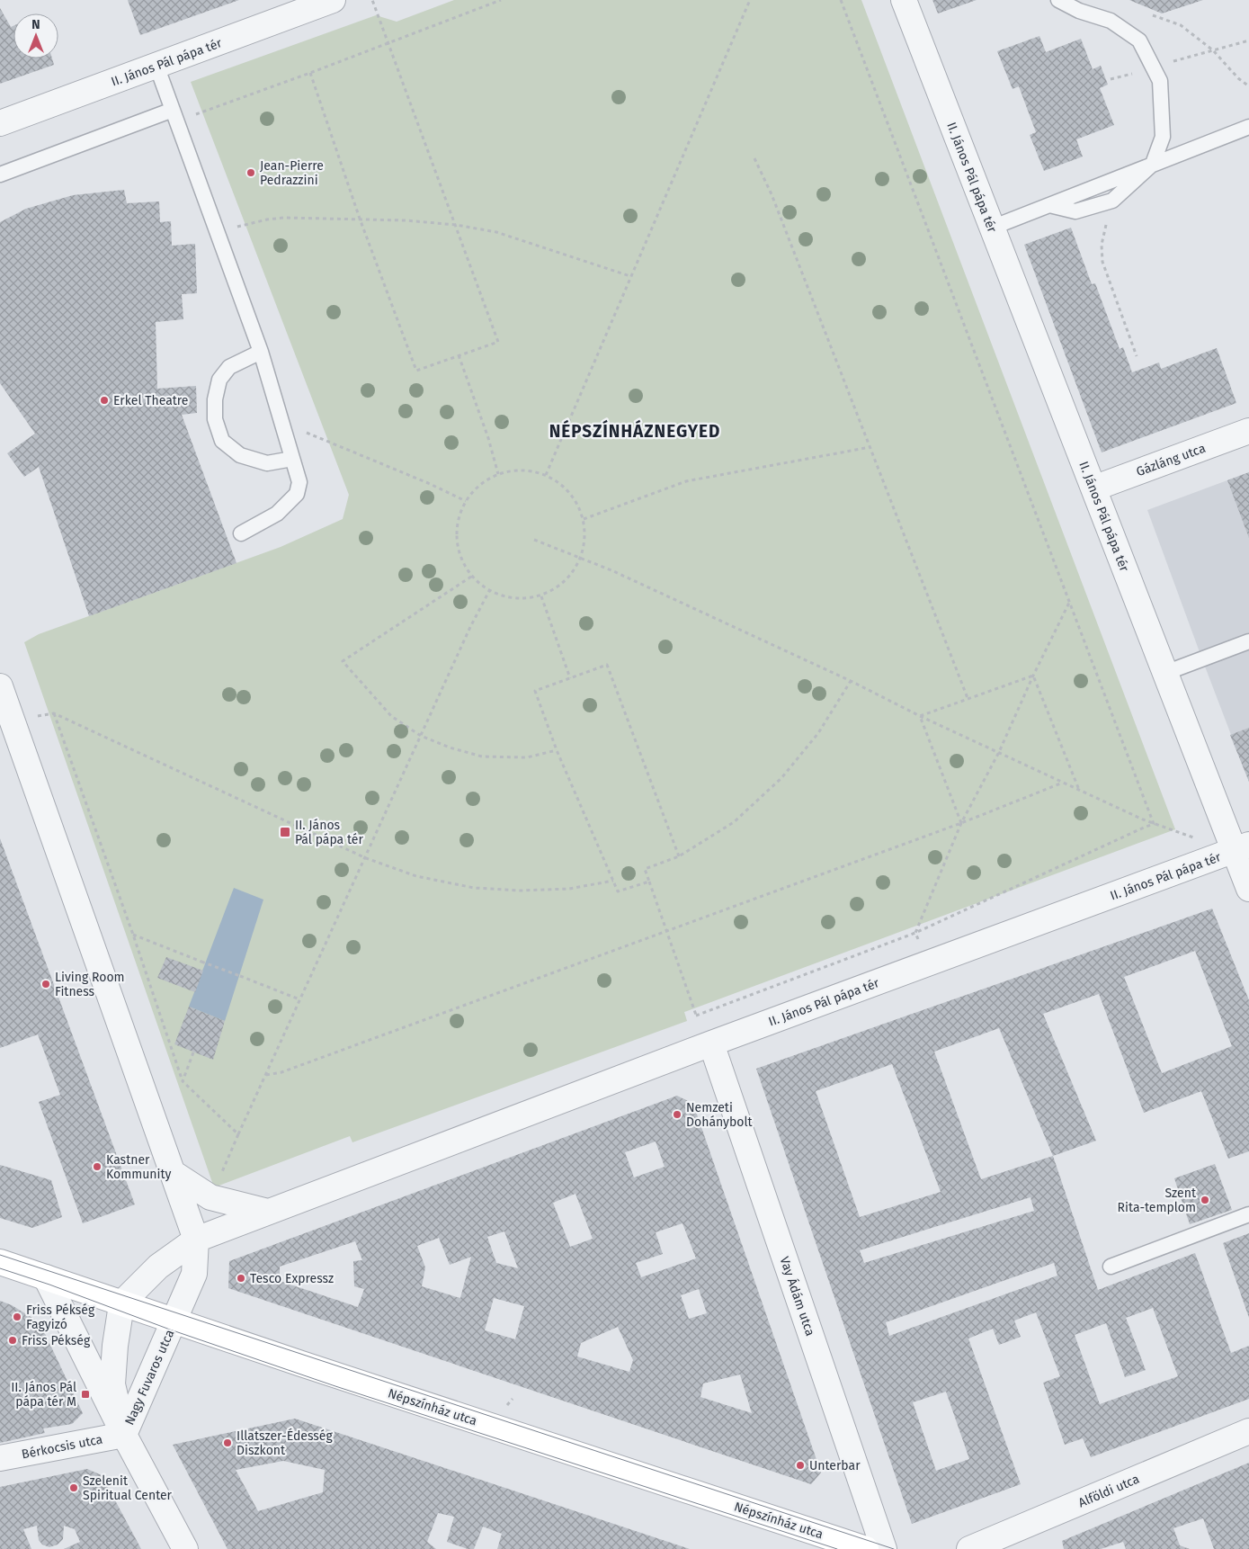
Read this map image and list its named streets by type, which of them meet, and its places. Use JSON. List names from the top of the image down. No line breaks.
{"streets":{"street":["II. János Pál pápa tér","Gázláng utca","Vay Ádám utca","Nagy Fuvaros utca","Népszínház utca","Bérkocsis utca","Alföldi utca"]},"crossings":[["II. János Pál pápa tér","Gázláng utca"],["II. János Pál pápa tér","Vay Ádám utca"],["II. János Pál pápa tér","Nagy Fuvaros utca"],["II. János Pál pápa tér","Népszínház utca"],["Nagy Fuvaros utca","Népszínház utca"],["Nagy Fuvaros utca","Bérkocsis utca"]],"districts":["NÉPSZÍNHÁZNEGYED"],"places":{"other":["Jean-Pierre Pedrazzini","Erkel Theatre","Living Room Fitness","Nemzeti Dohánybolt","Kastner Kommunity","Szent Rita-templom","Tesco Expressz","Friss Pékség Fagyizó","Friss Pékség","Illatszer-Édesség Diszkont","Unterbar","Szelenit Spiritual Center"],"transit":["II. János Pál pápa tér","II. János Pál pápa tér M"]},"north":"top"}
